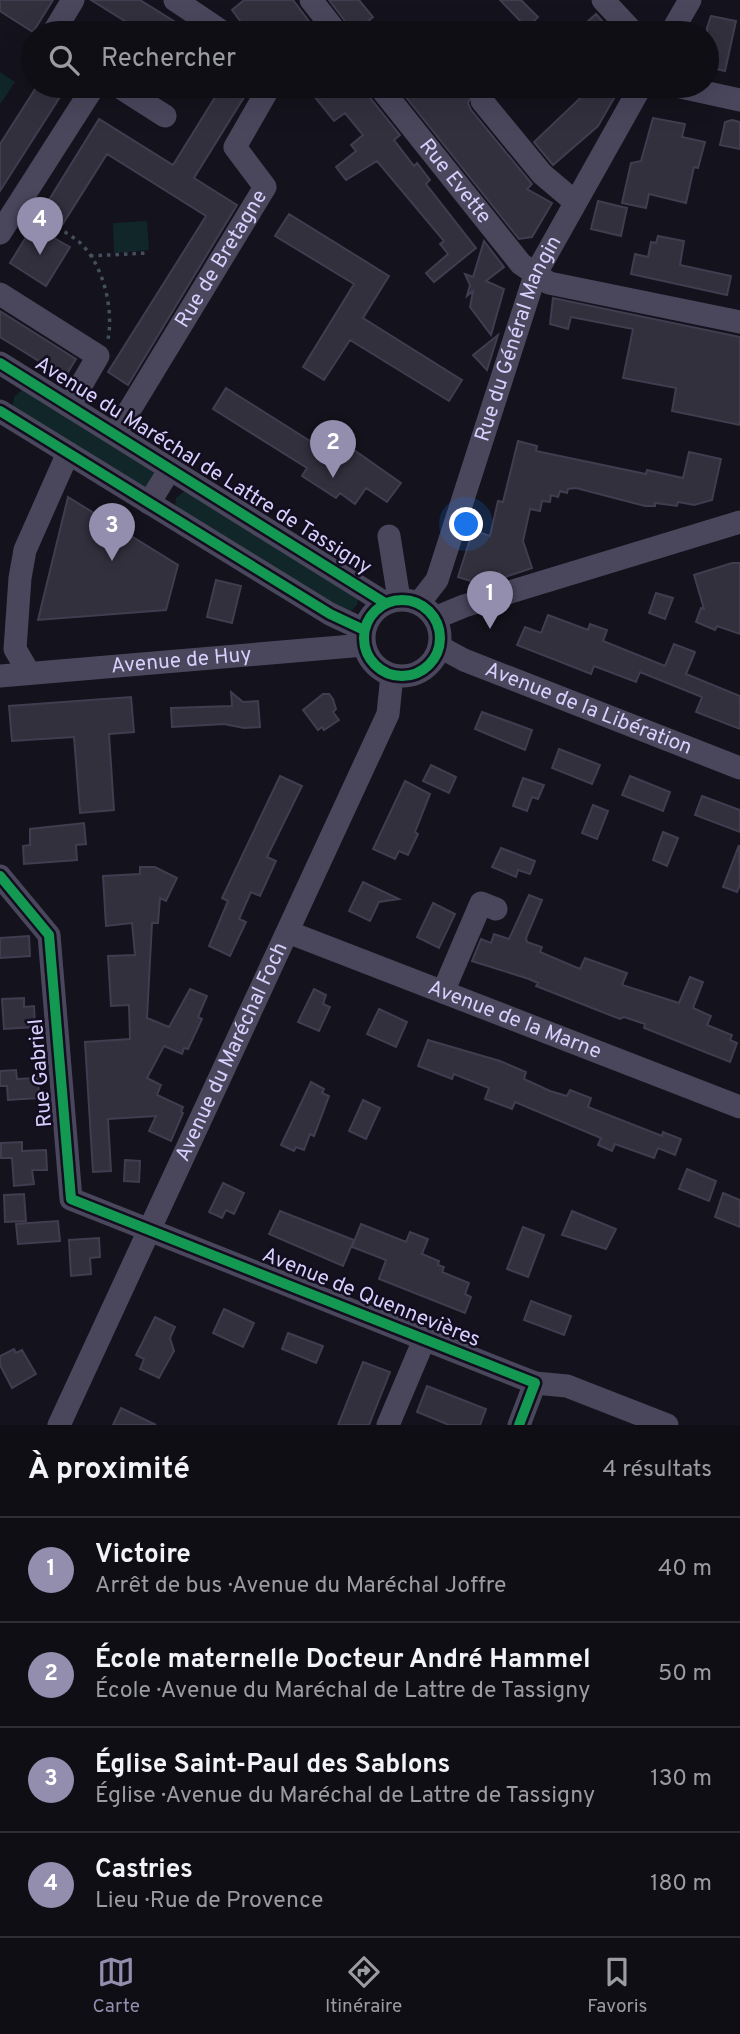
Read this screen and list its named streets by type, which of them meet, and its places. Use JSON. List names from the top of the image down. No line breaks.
{"streets":{"street":["Rue Evette","Rue de Bretagne","Rue du Général Mangin","Avenue du Maréchal de Lattre de Tassigny","Avenue de Huy","Avenue de la Libération","Avenue de la Marne","Avenue du Maréchal Foch","Rue Gabriel","Avenue de Quennevières"]},"crossings":[["Rue Evette","Rue du Général Mangin"],["Rue de Bretagne","Avenue du Maréchal de Lattre de Tassigny"],["Rue du Général Mangin","Avenue du Maréchal de Lattre de Tassigny"],["Rue du Général Mangin","Avenue de Huy"],["Rue du Général Mangin","Avenue de la Libération"],["Rue du Général Mangin","Avenue du Maréchal Foch"],["Avenue du Maréchal de Lattre de Tassigny","Avenue de Huy"],["Avenue du Maréchal de Lattre de Tassigny","Avenue de la Libération"],["Avenue du Maréchal de Lattre de Tassigny","Avenue du Maréchal Foch"],["Avenue de Huy","Avenue de la Libération"],["Avenue de Huy","Avenue du Maréchal Foch"],["Avenue de la Libération","Avenue du Maréchal Foch"],["Avenue de la Marne","Avenue du Maréchal Foch"],["Avenue du Maréchal Foch","Rue Gabriel"],["Avenue du Maréchal Foch","Avenue de Quennevières"],["Rue Gabriel","Avenue de Quennevières"]],"page":{"search":"Rechercher","pins":["4","2","3","1"],"heading":["À proximité","4 résultats"],"list":[{"mark":"1","name":"Victoire","note":"Arrêt de bus · Avenue du Maréchal Joffre","value":"40 m"},{"mark":"2","name":"École maternelle Docteur André Hammel","note":"École · Avenue du Maréchal de Lattre de Tassigny","value":"50 m"},{"mark":"3","name":"Église Saint-Paul des Sablons","note":"Église · Avenue du Maréchal de Lattre de Tassigny","value":"130 m"},{"mark":"4","name":"Castries","note":"Lieu · Rue de Provence","value":"180 m"}],"nav":["Carte","Itinéraire","Favoris"]}}
